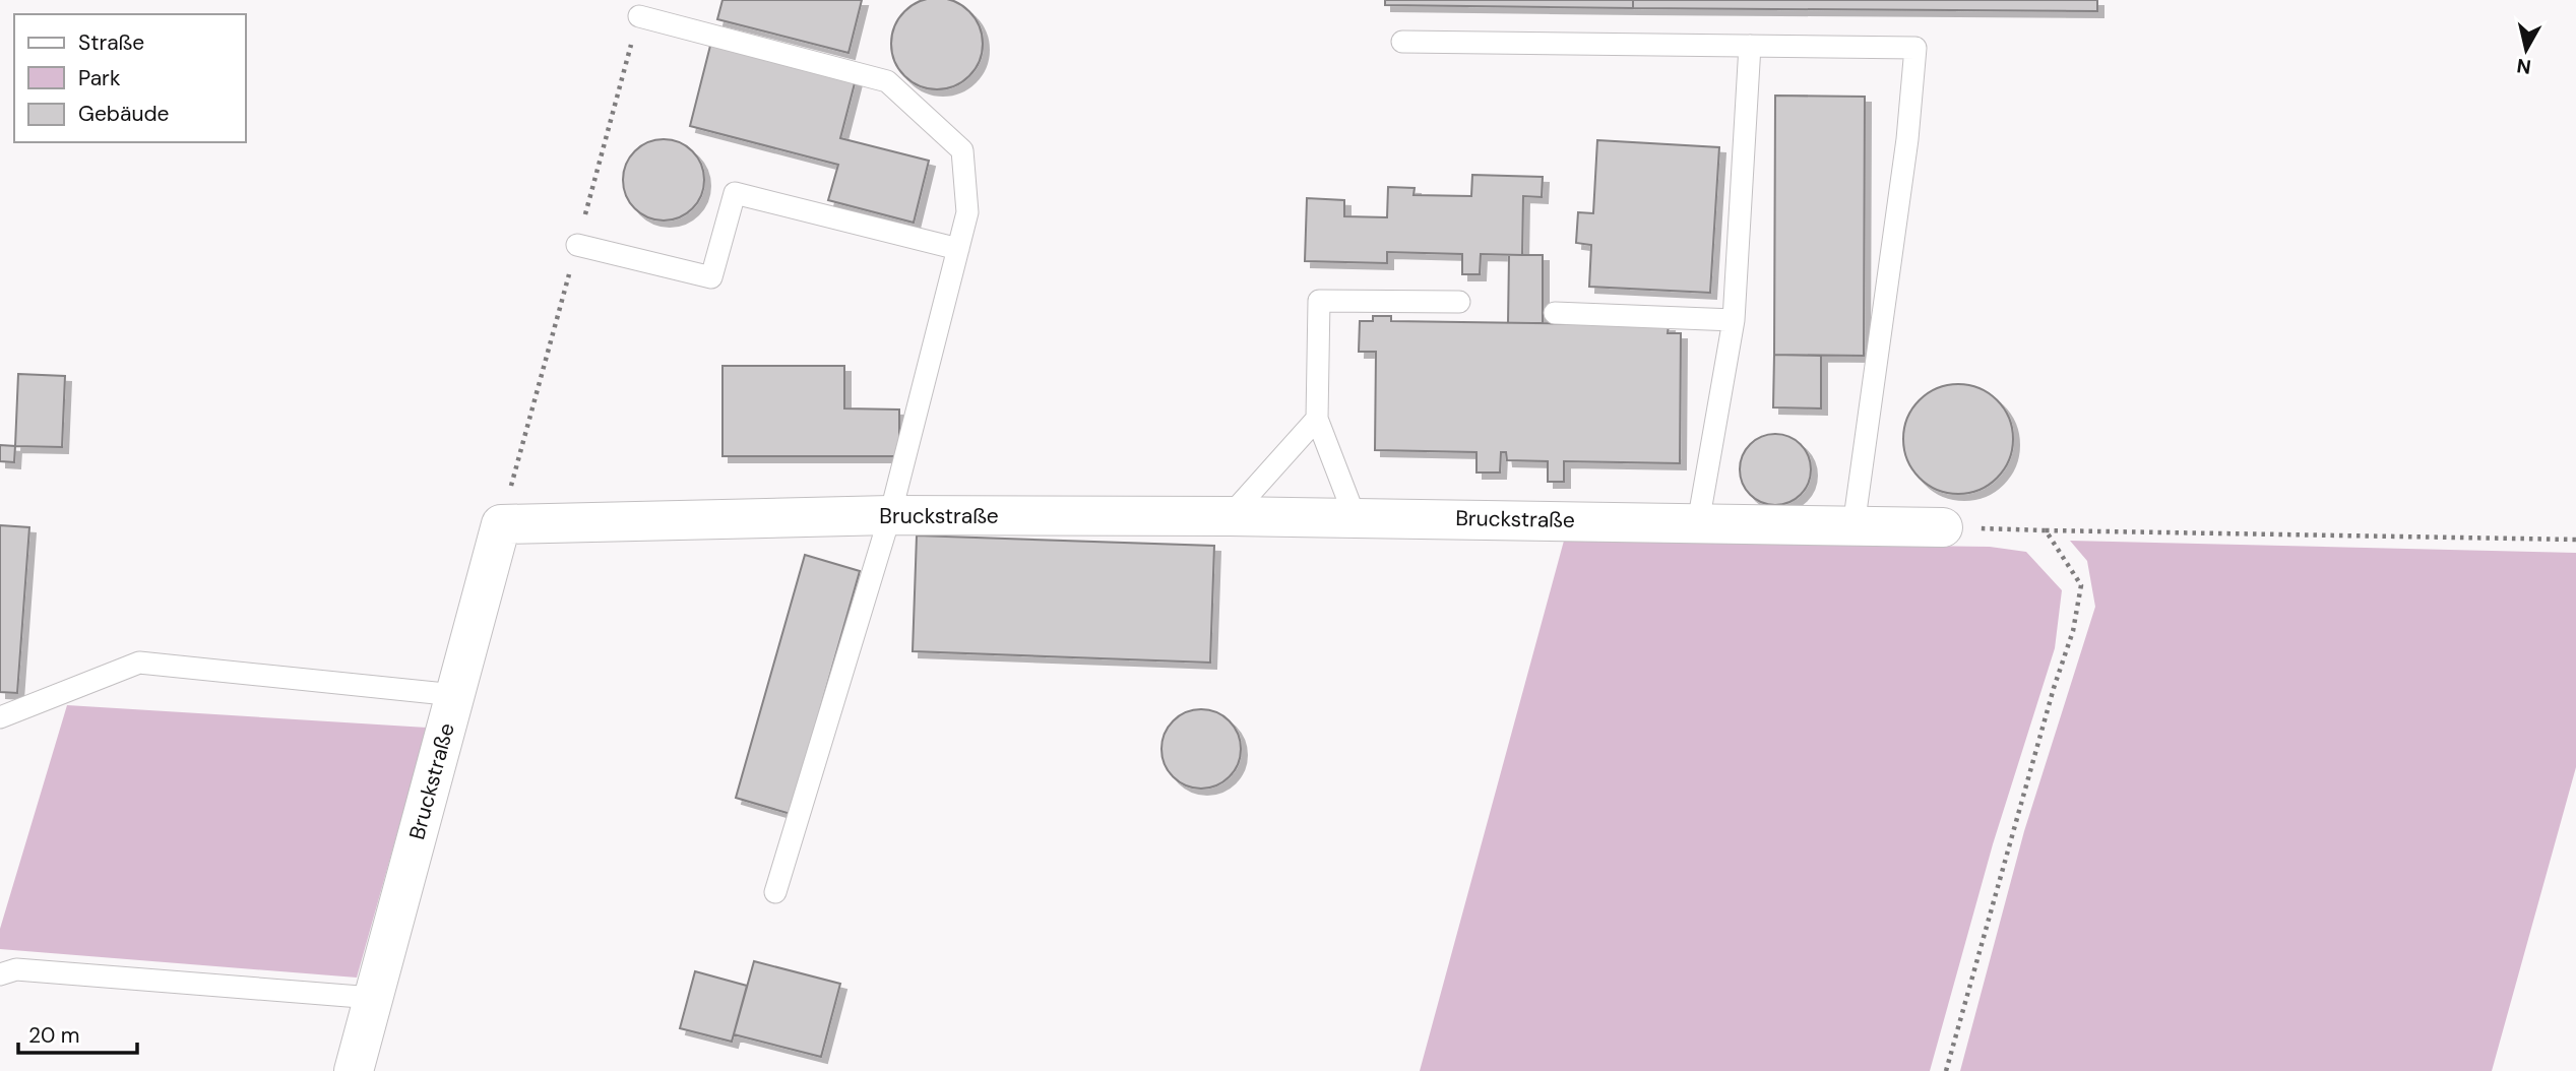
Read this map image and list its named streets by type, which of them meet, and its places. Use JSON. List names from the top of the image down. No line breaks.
{"streets":{"street":["Bruckstraße"]},"legend":["Straße","Park","Gebäude"],"scale_bar":"20 m","north":"bottom"}
